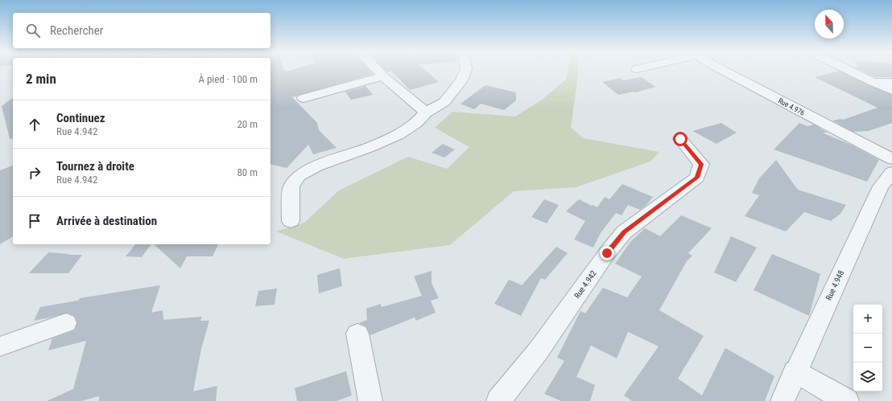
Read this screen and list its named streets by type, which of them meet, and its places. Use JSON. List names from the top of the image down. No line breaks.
{"streets":{"street":["Rue 4.976","Rue 4.942","Rue 4.948"]},"north":"top","page":{"search":"Rechercher","heading":["2 min","À pied · 100 m"],"list":[["Continuez","Rue 4.942","20 m"],["Tournez à droite","Rue 4.942","80 m"],"Arrivée à destination"],"map_buttons":["+","−"]}}
